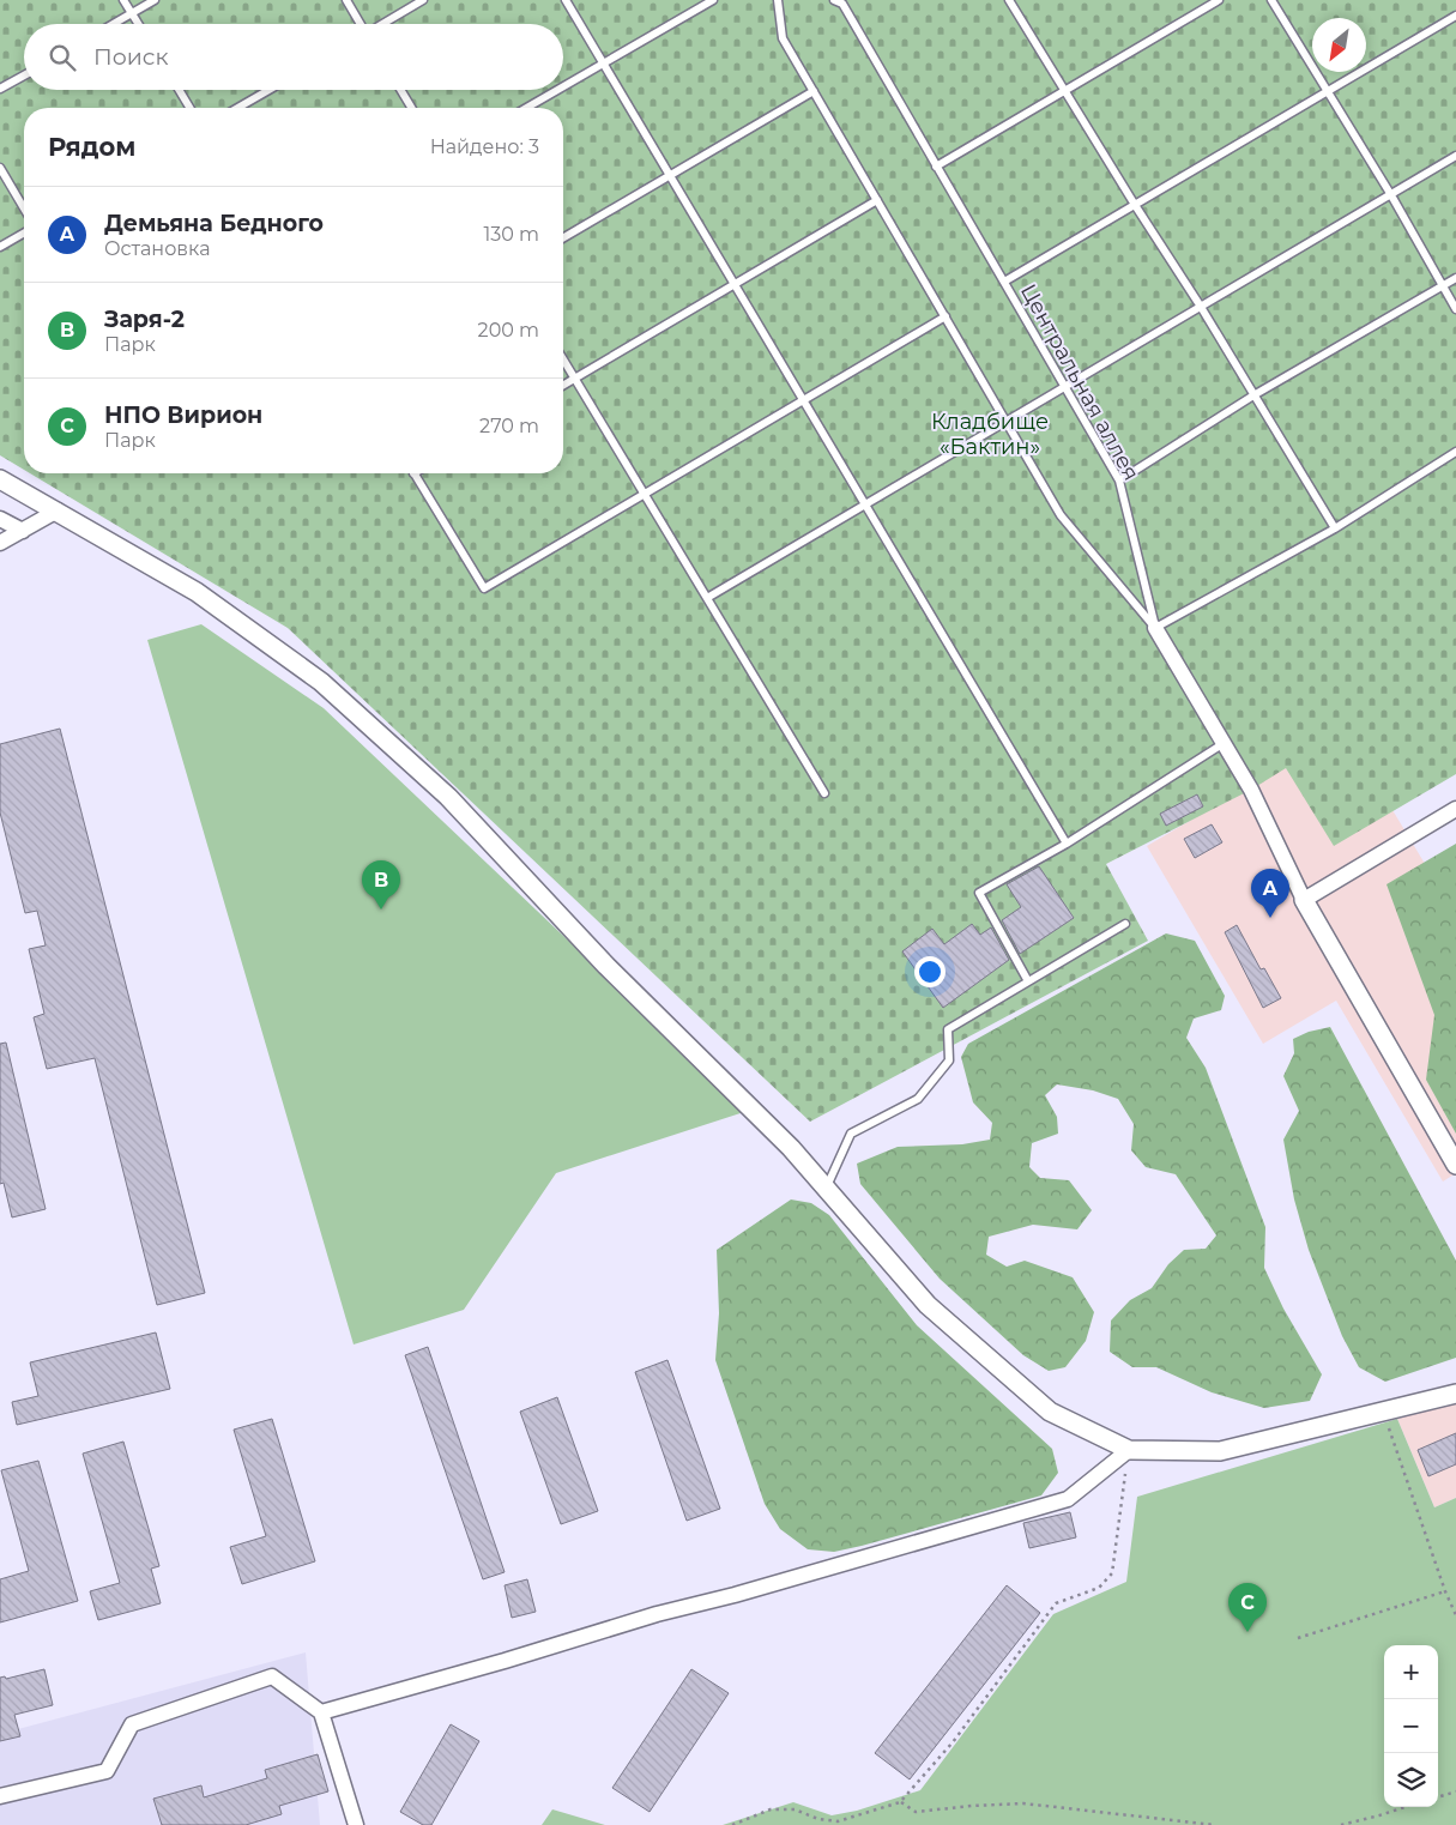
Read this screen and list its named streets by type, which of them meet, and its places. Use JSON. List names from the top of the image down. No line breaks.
{"streets":{"lane":["Центральная аллея"]},"parks":["Кладбище «Бактин»"],"north":"bottom left","page":{"search":"Поиск","heading":["Рядом","Найдено: 3"],"list":[{"mark":"A","name":"Демьяна Бедного","note":"Остановка","value":"130 m"},{"mark":"B","name":"Заря-2","note":"Парк","value":"200 m"},{"mark":"C","name":"НПО Вирион","note":"Парк","value":"270 m"}],"pins":["B","A","C"],"map_buttons":["+","−"]}}
